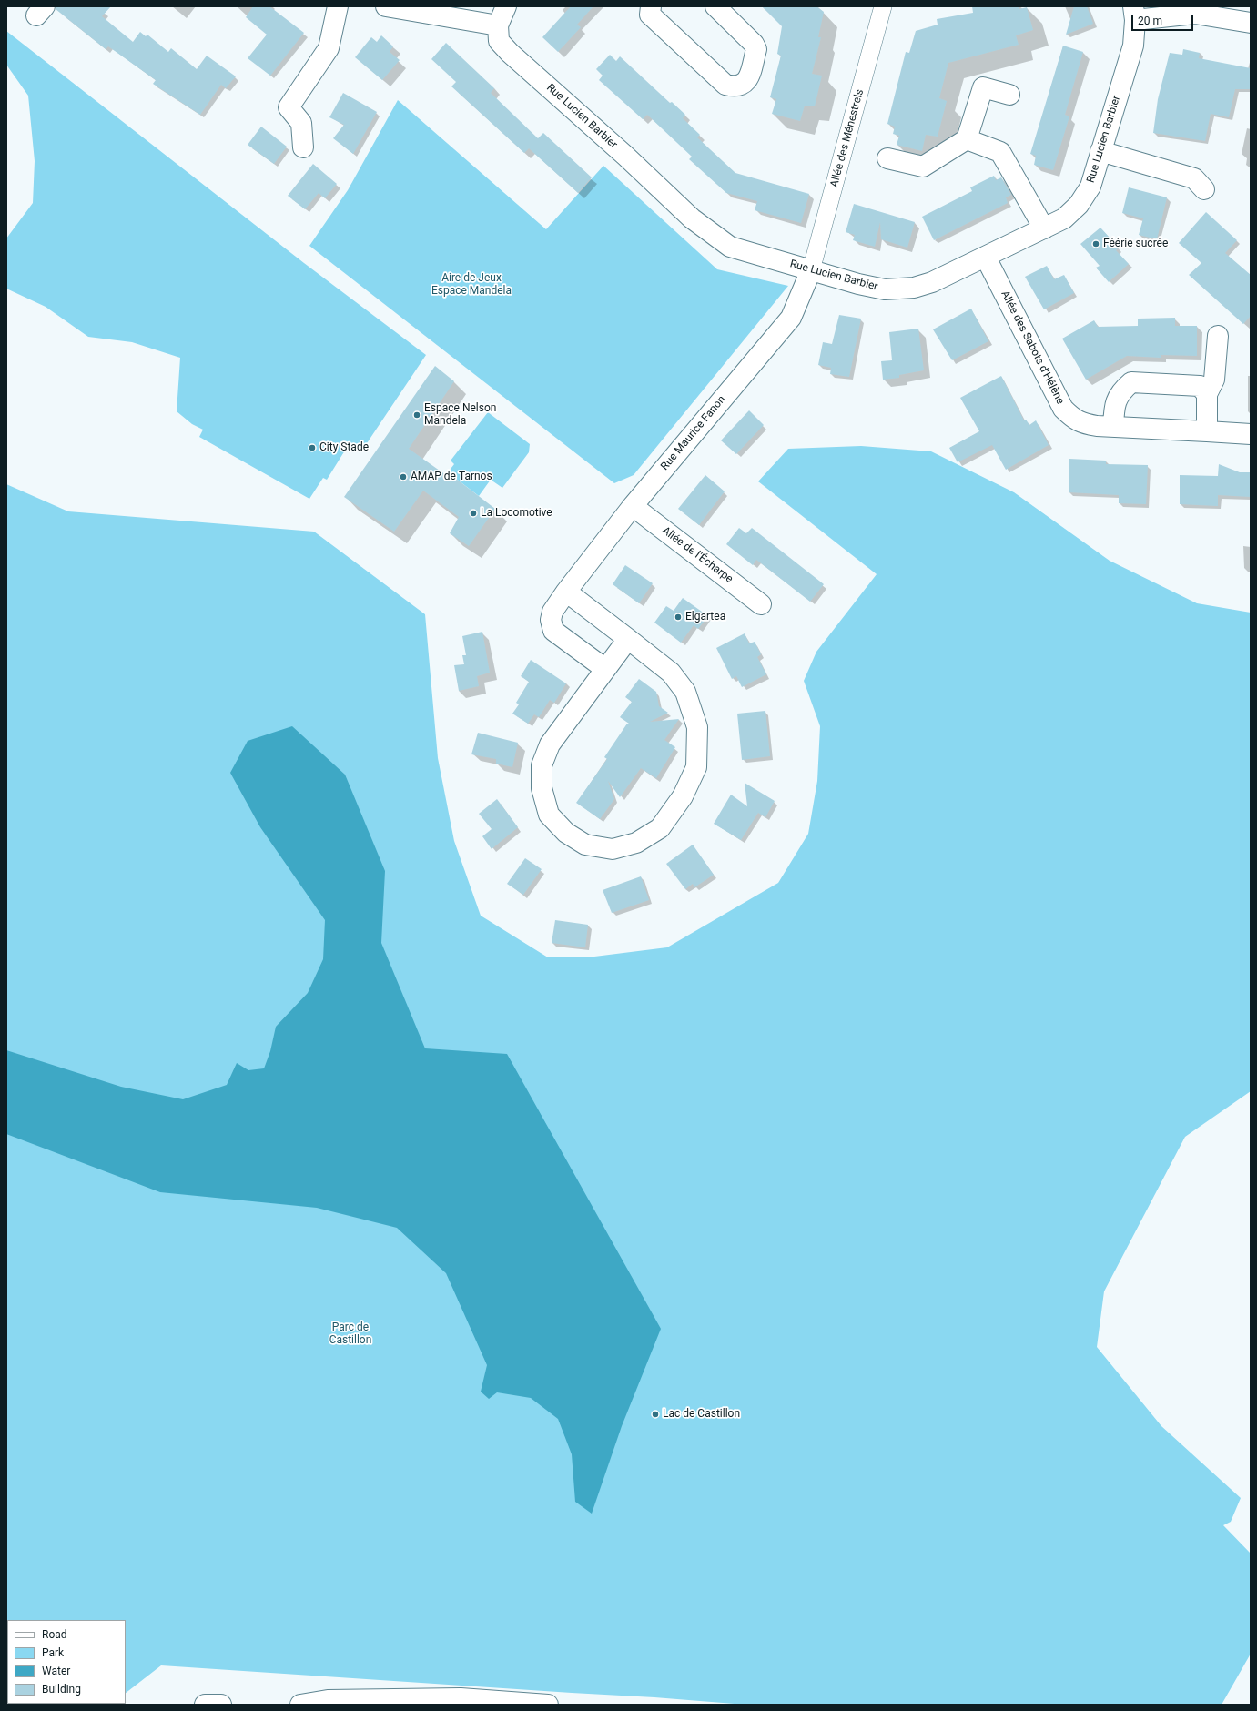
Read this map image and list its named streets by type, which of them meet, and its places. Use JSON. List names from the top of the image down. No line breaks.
{"streets":{"street":["Rue Lucien Barbier","Allée des Ménestrels","Allée des Sabots d'Hélène","Rue Maurice Fanon","Allée de l'Écharpe"]},"crossings":[["Rue Lucien Barbier","Allée des Ménestrels"],["Rue Lucien Barbier","Allée des Sabots d'Hélène"],["Rue Lucien Barbier","Rue Maurice Fanon"],["Allée des Ménestrels","Rue Maurice Fanon"],["Rue Maurice Fanon","Allée de l'Écharpe"]],"parks":["Aire de Jeux Espace Mandela","Parc de Castillon"],"places":["Féérie sucrée","Espace Nelson Mandela","City Stade","AMAP de Tarnos","La Locomotive","Elgartea","Lac de Castillon"],"legend":["Road","Park","Water","Building"],"scale_bar":"20 m"}
